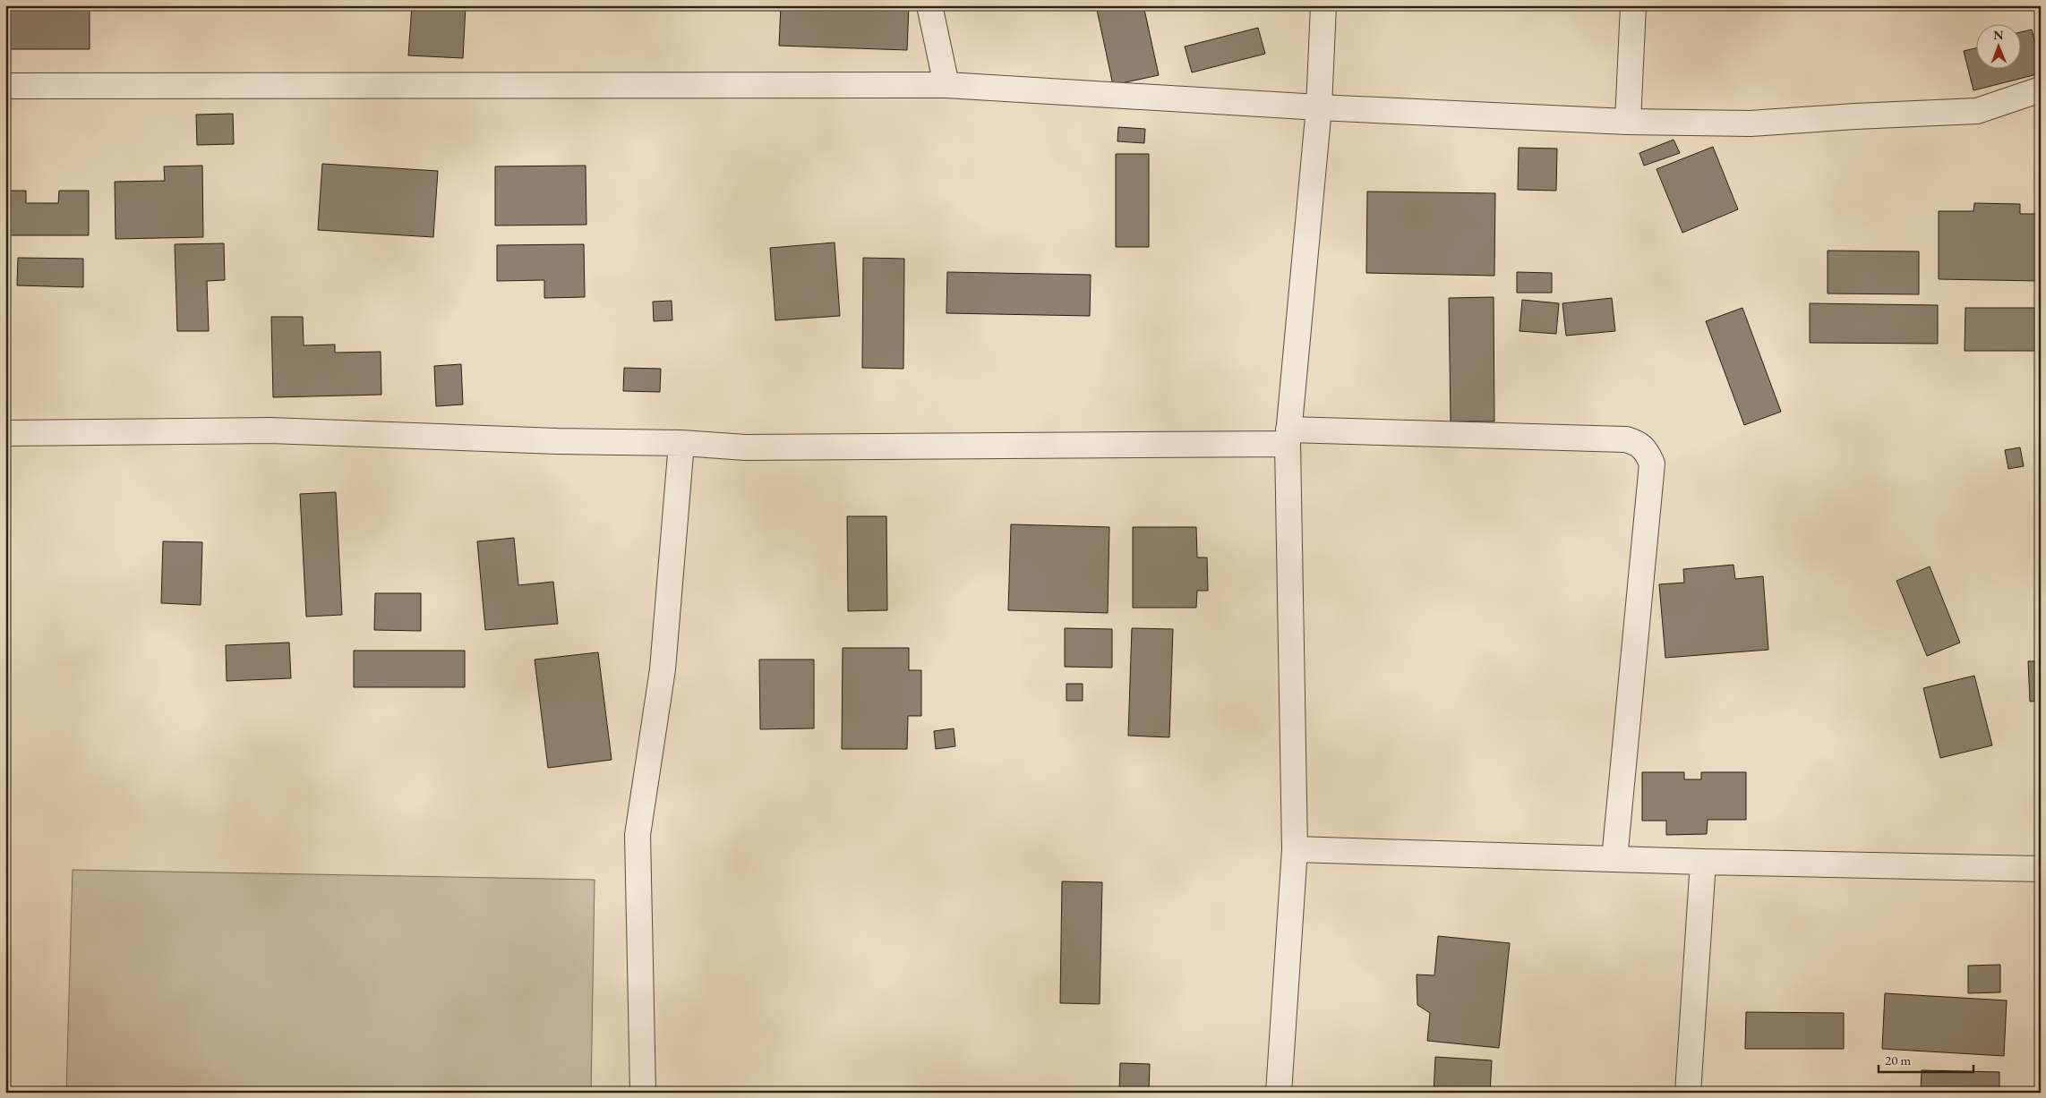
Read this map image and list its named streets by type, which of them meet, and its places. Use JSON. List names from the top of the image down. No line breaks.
{"scale_bar":"20 m","north":"top"}
